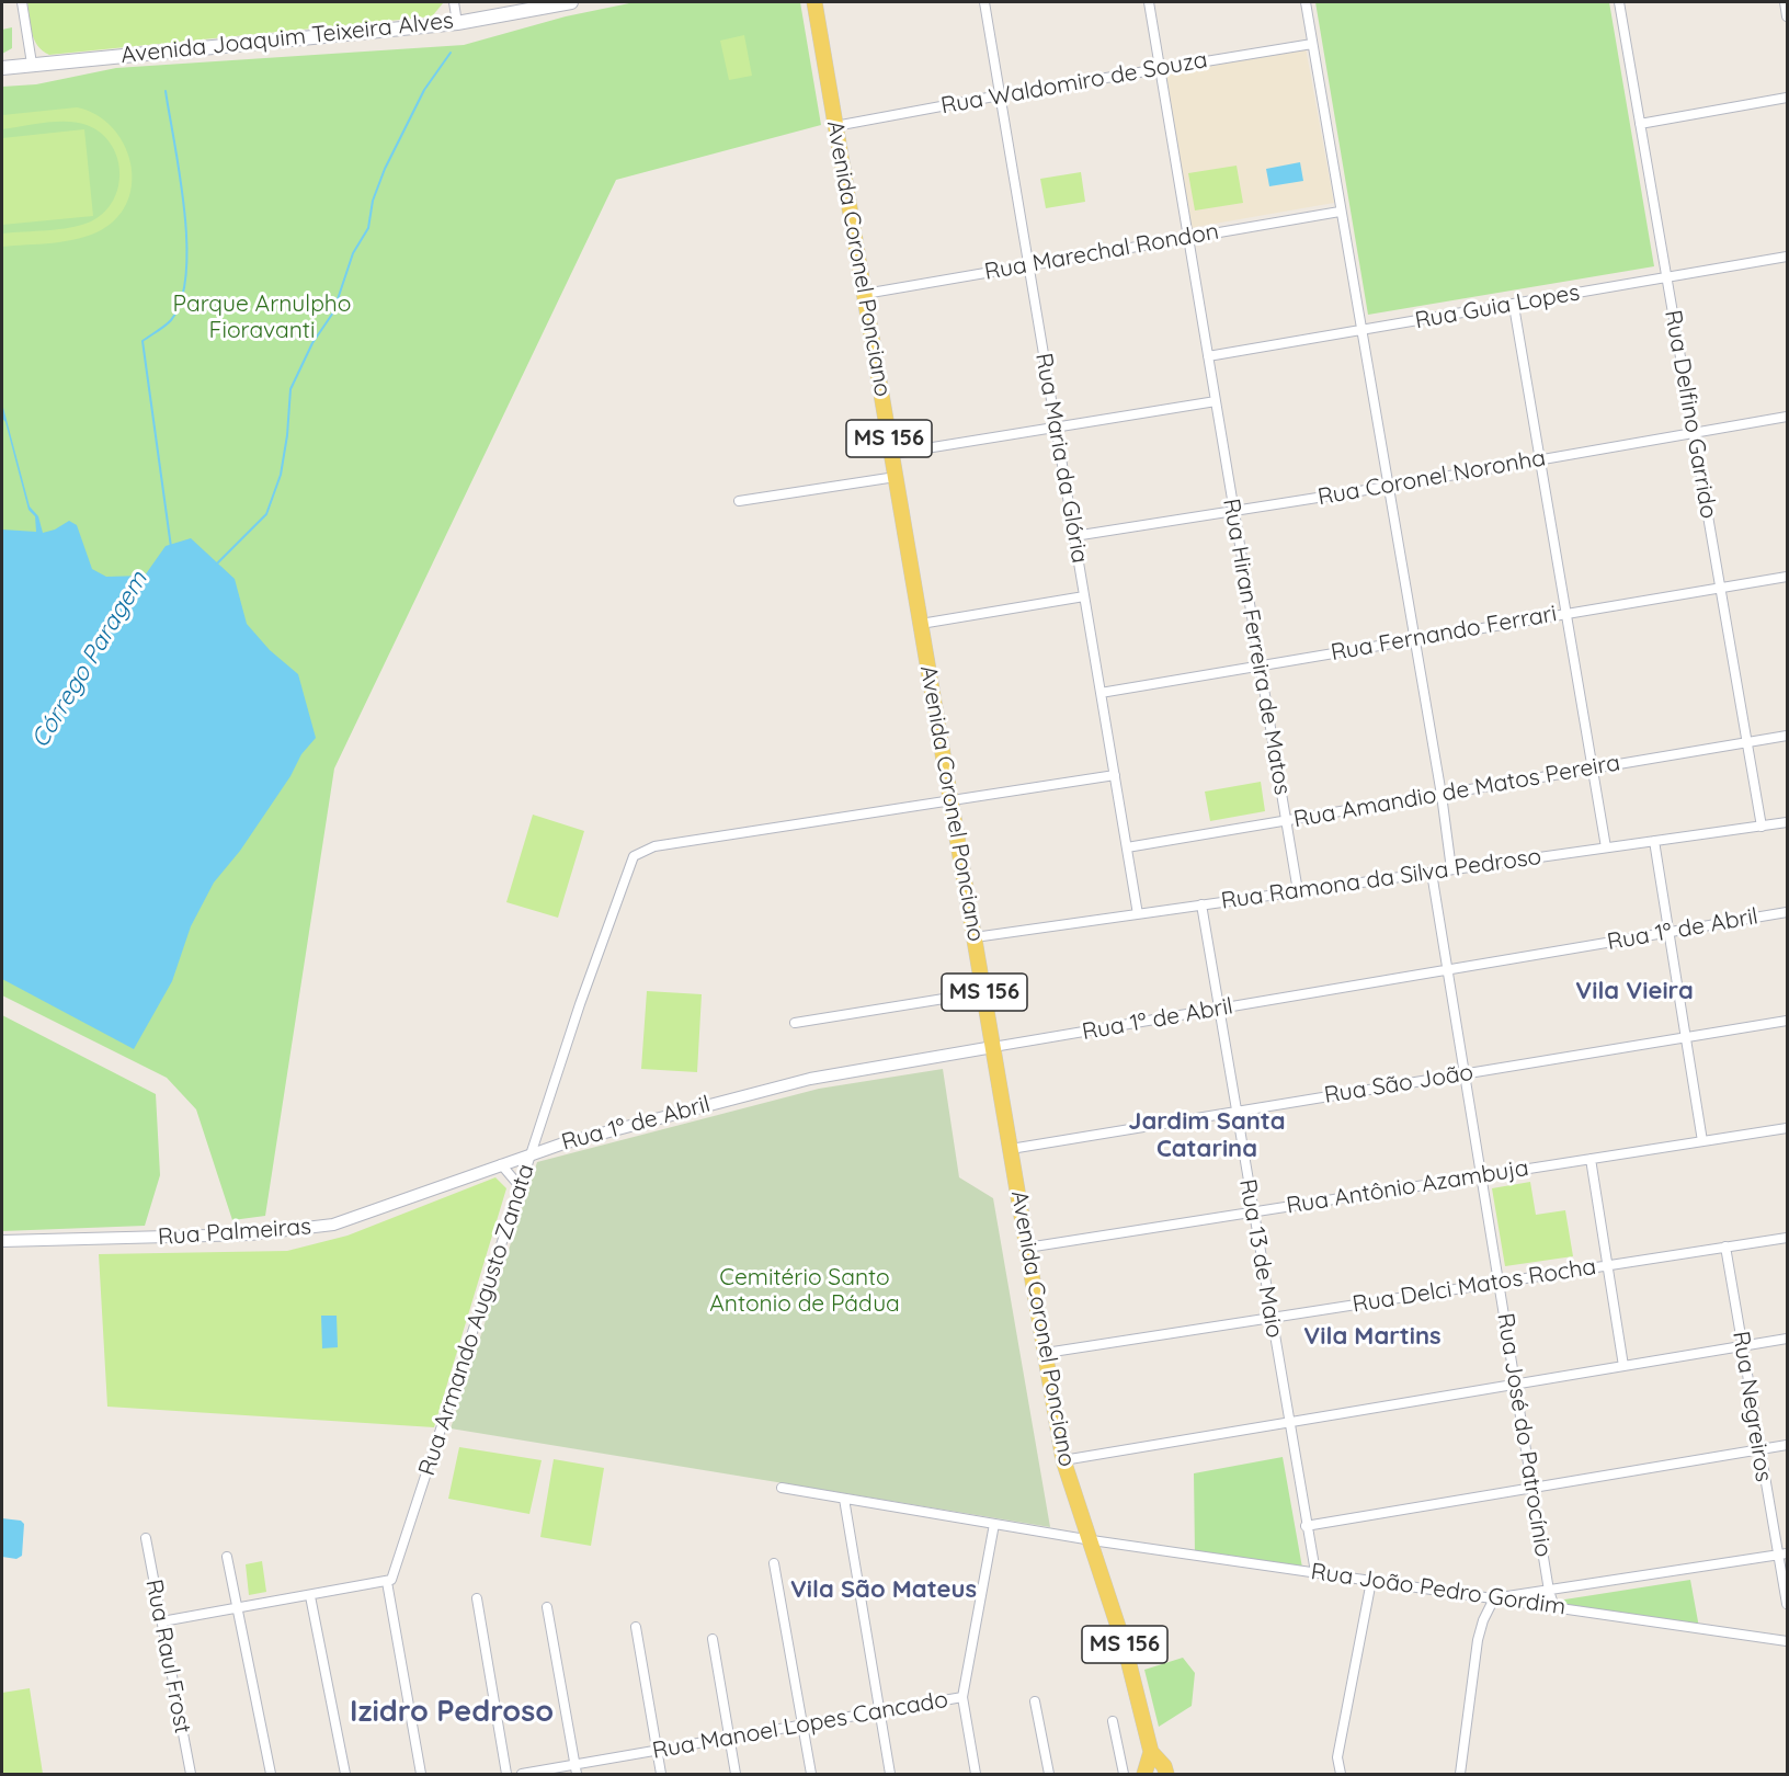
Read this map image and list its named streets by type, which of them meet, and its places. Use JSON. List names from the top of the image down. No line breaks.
{"streets":{"main road":["Avenida Joaquim Teixeira Alves","Avenida Coronel Ponciano","MS 156"],"street":["Rua Waldomiro de Souza","Rua Marechal Rondon","Rua Guia Lopes","Rua Delfino Garrido","Rua Maria da Glória","Rua Coronel Noronha","Rua Fernando Ferrari","Rua Hiran Ferreira de Matos","Rua Amandio de Matos Pereira","Rua Ramona da Silva Pedroso","Rua 1º de Abril","Rua São João","Rua Antônio Azambuja","Rua Palmeiras","Rua 13 de Maio","Rua Delci Matos Rocha","Rua Armando Augusto Zanata","Rua Negreiros","Rua José do Patrocínio","Rua João Pedro Gordim","Rua Raul Frost","Rua Manoel Lopes Cancado"]},"crossings":[["Rua Waldomiro de Souza","Avenida Coronel Ponciano"],["Rua Waldomiro de Souza","Rua Maria da Glória"],["Rua Waldomiro de Souza","Rua Hiran Ferreira de Matos"],["Rua Marechal Rondon","Avenida Coronel Ponciano"],["Rua Marechal Rondon","Rua Maria da Glória"],["Rua Marechal Rondon","Rua Hiran Ferreira de Matos"],["Avenida Coronel Ponciano","Rua Ramona da Silva Pedroso"],["Avenida Coronel Ponciano","Rua 1º de Abril"],["Avenida Coronel Ponciano","Rua São João"],["Avenida Coronel Ponciano","Rua Antônio Azambuja"],["Avenida Coronel Ponciano","Rua Delci Matos Rocha"],["Avenida Coronel Ponciano","Rua Armando Augusto Zanata"],["Avenida Coronel Ponciano","Rua João Pedro Gordim"],["Rua Guia Lopes","Rua Delfino Garrido"],["Rua Guia Lopes","Rua Hiran Ferreira de Matos"],["Rua Delfino Garrido","Rua Coronel Noronha"],["Rua Delfino Garrido","Rua Fernando Ferrari"],["Rua Delfino Garrido","Rua Amandio de Matos Pereira"],["Rua Delfino Garrido","Rua Ramona da Silva Pedroso"],["Rua Maria da Glória","Rua Coronel Noronha"],["Rua Maria da Glória","Rua Fernando Ferrari"],["Rua Maria da Glória","Rua Amandio de Matos Pereira"],["Rua Maria da Glória","Rua Ramona da Silva Pedroso"],["Rua Maria da Glória","Rua Armando Augusto Zanata"],["Rua Coronel Noronha","Rua Hiran Ferreira de Matos"],["Rua Fernando Ferrari","Rua Hiran Ferreira de Matos"],["Rua Hiran Ferreira de Matos","Rua Amandio de Matos Pereira"],["Rua Hiran Ferreira de Matos","Rua Ramona da Silva Pedroso"],["Rua Ramona da Silva Pedroso","Rua 13 de Maio"],["Rua Ramona da Silva Pedroso","Rua José do Patrocínio"],["Rua 1º de Abril","Rua Palmeiras"],["Rua 1º de Abril","Rua 13 de Maio"],["Rua 1º de Abril","Rua Armando Augusto Zanata"],["Rua 1º de Abril","Rua José do Patrocínio"],["Rua São João","Rua 13 de Maio"],["Rua São João","Rua José do Patrocínio"],["Rua Antônio Azambuja","Rua 13 de Maio"],["Rua Antônio Azambuja","Rua José do Patrocínio"],["Rua Palmeiras","Rua Armando Augusto Zanata"],["Rua 13 de Maio","Rua Delci Matos Rocha"],["Rua 13 de Maio","Rua João Pedro Gordim"],["Rua Delci Matos Rocha","Rua Negreiros"],["Rua Delci Matos Rocha","Rua José do Patrocínio"],["Rua José do Patrocínio","Rua João Pedro Gordim"]],"districts":["Vila Vieira","Jardim Santa Catarina","Vila Martins","Vila São Mateus","Izidro Pedroso"],"water":["Córrego Paragem"],"parks":["Parque Arnulpho Fioravanti","Cemitério Santo Antonio de Pádua"]}
